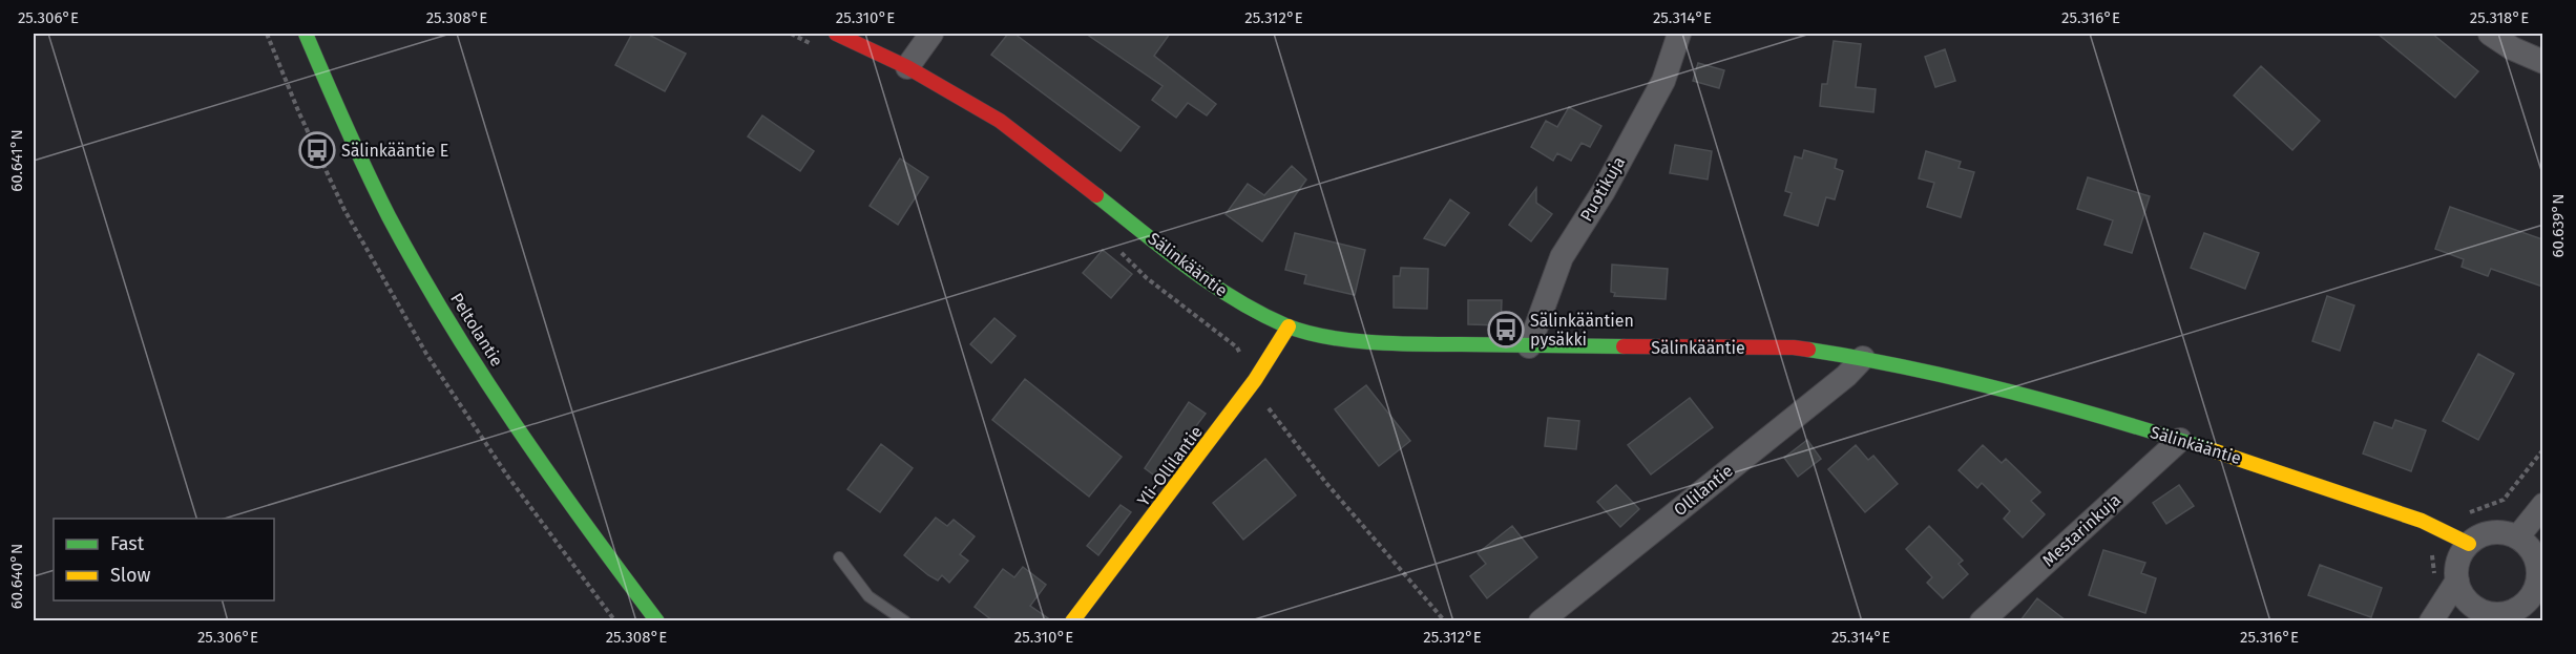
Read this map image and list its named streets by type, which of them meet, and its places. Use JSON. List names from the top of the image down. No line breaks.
{"streets":{"street":["Puotikuja","Sälinkääntie","Peltolantie","Yli-Ollilantie","Ollilantie","Mestarinkuja"]},"crossings":[["Puotikuja","Sälinkääntie"],["Sälinkääntie","Yli-Ollilantie"],["Sälinkääntie","Ollilantie"],["Sälinkääntie","Mestarinkuja"]],"places":{"bus stop":["Sälinkääntie E","Sälinkääntien pysäkki"]},"legend":["Fast","Slow"],"coordinates":["25.306°E","25.308°E","25.310°E","25.312°E","25.314°E","25.316°E","25.318°E","60.641°N","60.639°N","60.640°N"]}
